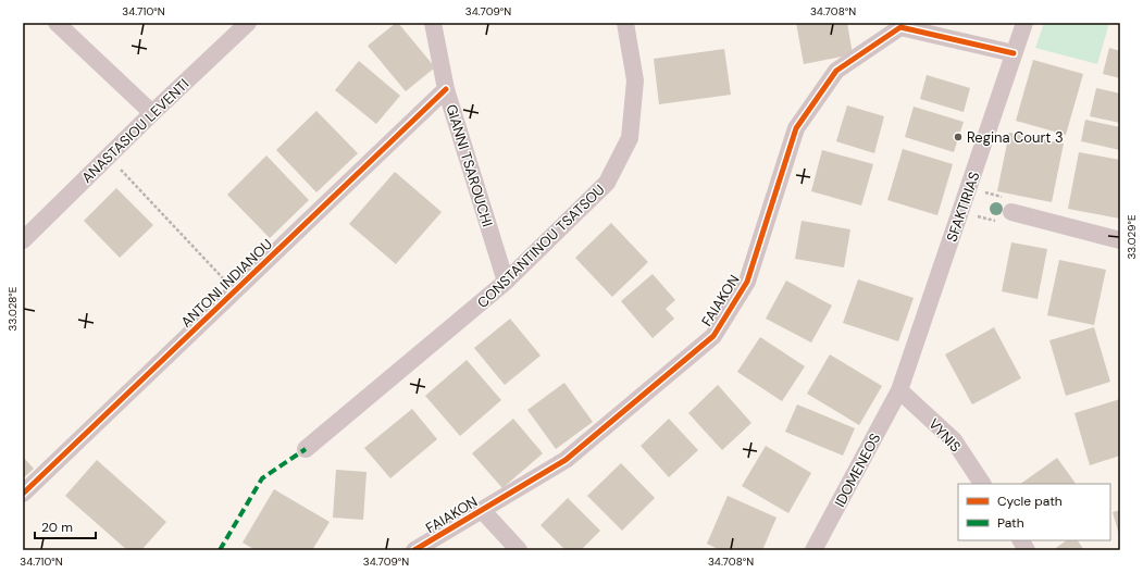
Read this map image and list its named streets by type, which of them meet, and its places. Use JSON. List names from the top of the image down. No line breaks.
{"streets":{"street":["ANASTASIOU LEVENTI","GIANNI TSAROUCHI","SFAKTIRIAS","CONSTANTINOU TSATSOU","ANTONI INDIANOU","FAIAKON","VYNIS","IDOMENEOS"]},"crossings":[["GIANNI TSAROUCHI","CONSTANTINOU TSATSOU"],["GIANNI TSAROUCHI","ANTONI INDIANOU"],["SFAKTIRIAS","FAIAKON"],["SFAKTIRIAS","VYNIS"],["SFAKTIRIAS","IDOMENEOS"],["VYNIS","IDOMENEOS"]],"places":["Regina Court 3"],"legend":["Cycle path","Path"],"scale_bar":"20 m","coordinates":["34.710°N","34.709°N","34.708°N","33.029°E","33.028°E"]}
